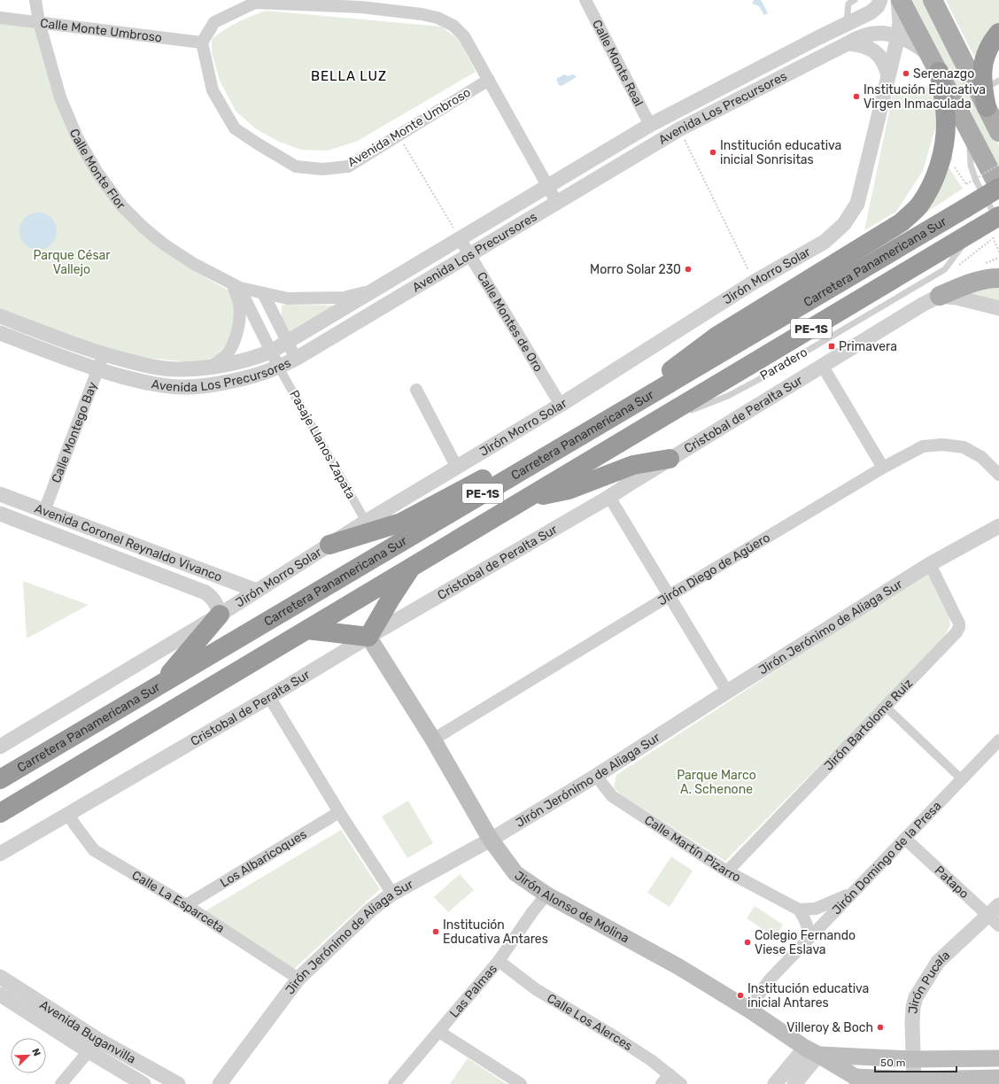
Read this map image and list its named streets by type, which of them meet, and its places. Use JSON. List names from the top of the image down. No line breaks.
{"streets":{"highway":["Carretera Panamericana Sur","PE-1S"],"main road":["Jirón Alonso de Molina"],"street":["Calle Monte Umbroso","Calle Monte Real","Avenida Los Precursores","Avenida Monte Umbroso","Calle Monte Flor","Jirón Morro Solar","Calle Montes de Oro","Cristobal de Peralta Sur","Calle Montego Bay","Pasaje Llanos Zapata","Avenida Coronel Reynaldo Vivanco","Jirón Diego de Agüero","Jirón Jerónimo de Aliaga Sur","Jirón Bartolome Ruiz","Calle Martín Pizarro","Los Albaricoques","Jirón Domingo de la Presa","Patapo","Calle La Esparceta","Jirón Pucala","Las Palmas","Calle Los Alerces","Avenida Buganvilla"],"lane":["Paradero"]},"crossings":[["Calle Monte Umbroso","Avenida Monte Umbroso"],["Calle Monte Umbroso","Calle Monte Flor"],["Calle Monte Real","Avenida Los Precursores"],["Avenida Los Precursores","Calle Monte Flor"],["Avenida Los Precursores","Jirón Morro Solar"],["Avenida Los Precursores","Calle Montes de Oro"],["Avenida Los Precursores","Calle Montego Bay"],["Avenida Los Precursores","Pasaje Llanos Zapata"],["Carretera Panamericana Sur","Paradero"],["Jirón Morro Solar","Calle Montes de Oro"],["Jirón Morro Solar","Pasaje Llanos Zapata"],["Jirón Morro Solar","Avenida Coronel Reynaldo Vivanco"],["Cristobal de Peralta Sur","Calle La Esparceta"],["Cristobal de Peralta Sur","Jirón Alonso de Molina"],["Calle Montego Bay","Avenida Coronel Reynaldo Vivanco"],["Jirón Diego de Agüero","Jirón Alonso de Molina"],["Jirón Jerónimo de Aliaga Sur","Jirón Bartolome Ruiz"],["Jirón Jerónimo de Aliaga Sur","Calle Martín Pizarro"],["Jirón Jerónimo de Aliaga Sur","Calle La Esparceta"],["Jirón Jerónimo de Aliaga Sur","Jirón Alonso de Molina"],["Jirón Bartolome Ruiz","Calle Martín Pizarro"],["Los Albaricoques","Calle La Esparceta"],["Jirón Domingo de la Presa","Patapo"],["Jirón Domingo de la Presa","Jirón Alonso de Molina"],["Patapo","Jirón Pucala"],["Jirón Alonso de Molina","Las Palmas"],["Las Palmas","Calle Los Alerces"]],"districts":["BELLA LUZ"],"parks":["Parque César Vallejo","Parque Marco A. Schenone"],"places":{"other":["Serenazgo","Institución Educativa Virgen Inmaculada","Institución educativa inicial Sonrisitas","Morro Solar 230","Institución Educativa Antares","Colegio Fernando Viese Eslava","Institución educativa inicial Antares","Villeroy & Boch"],"transit":["Primavera"]},"scale_bar":"50 m","north":"top right"}
